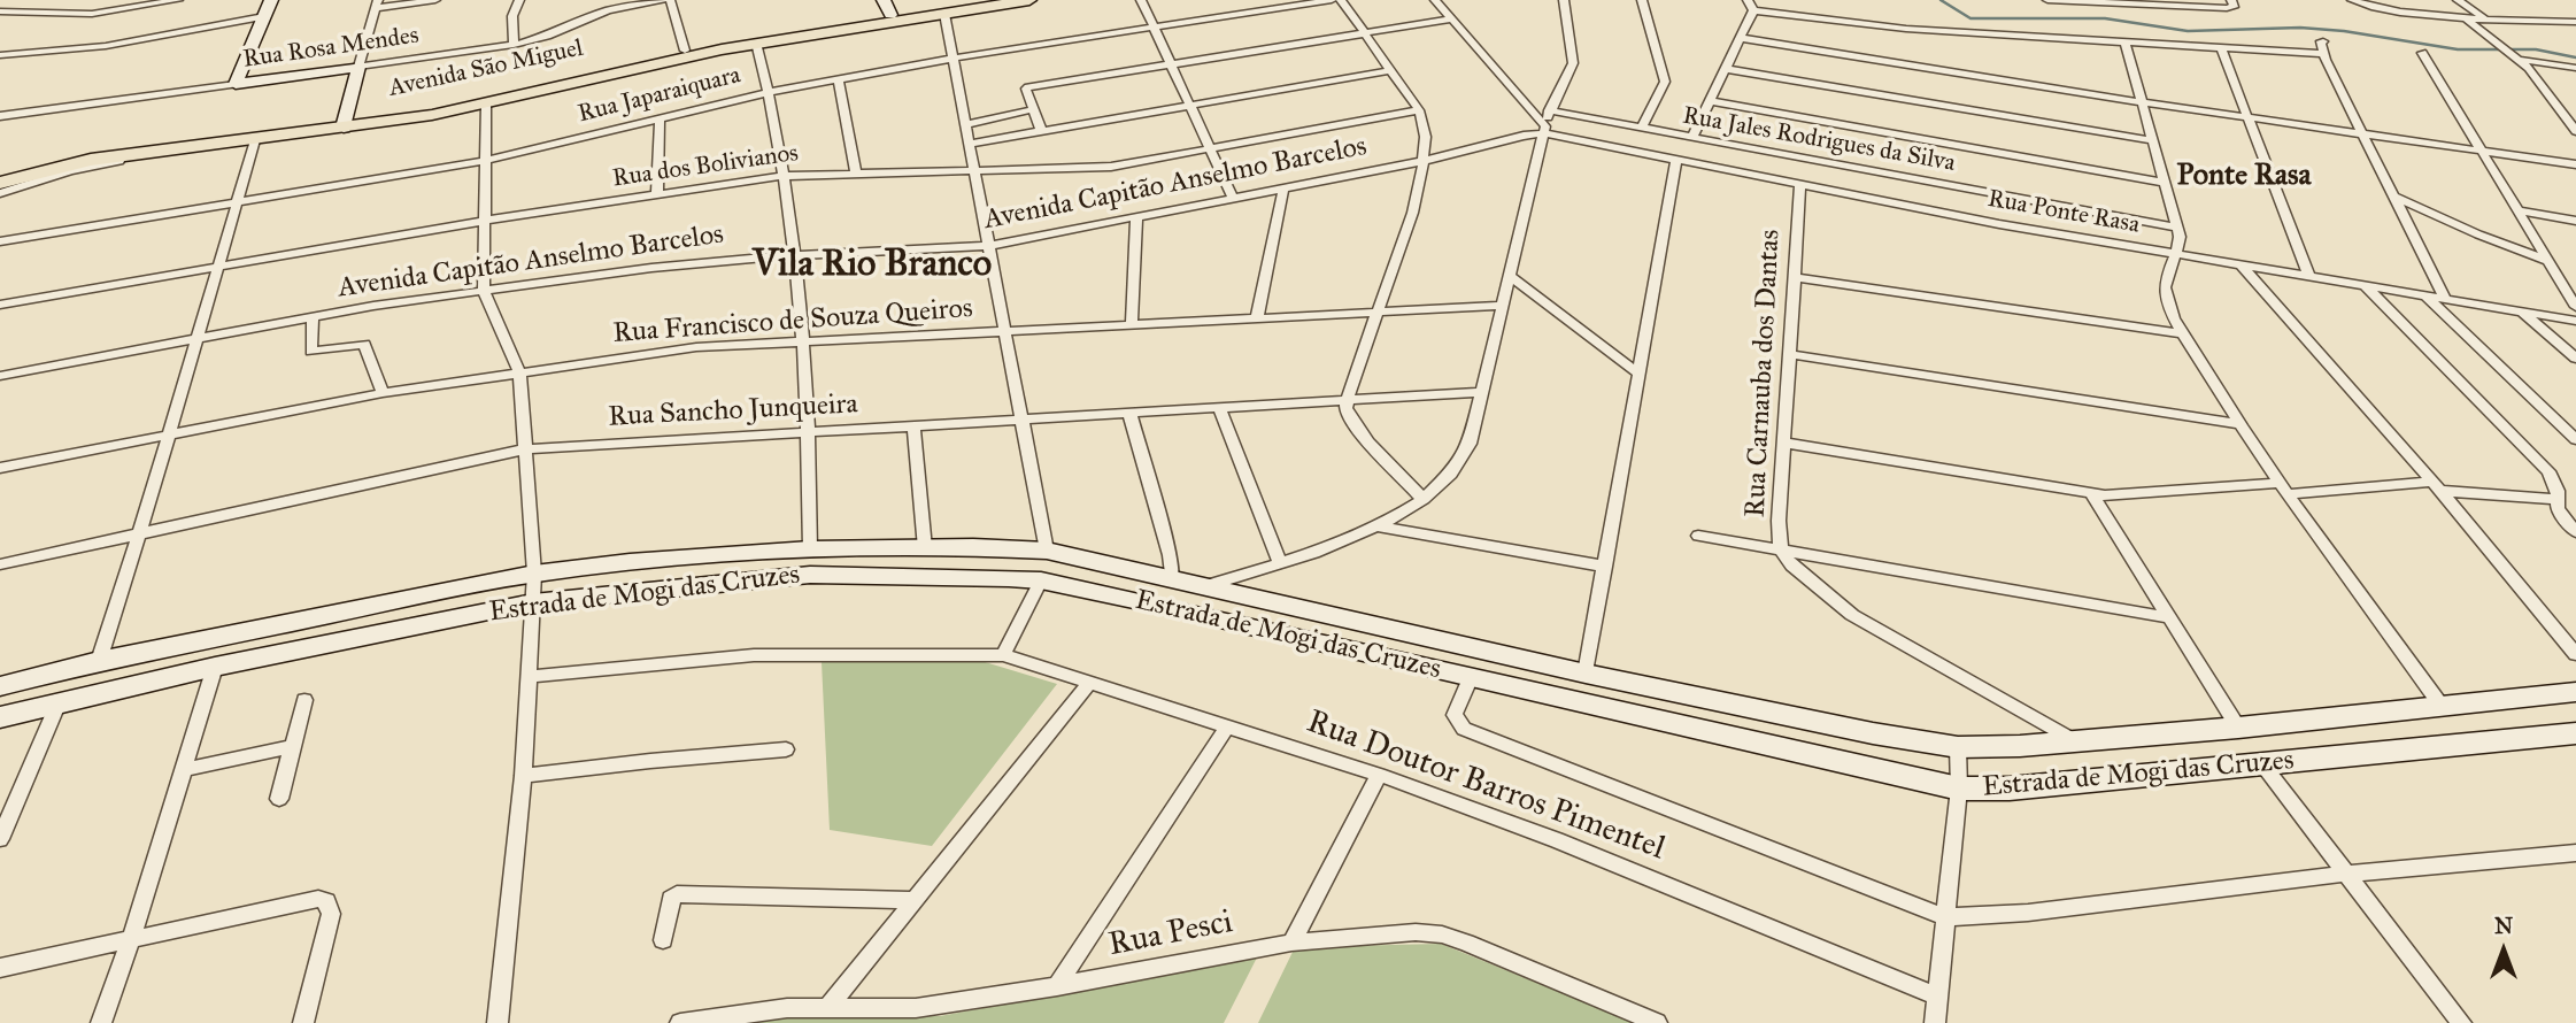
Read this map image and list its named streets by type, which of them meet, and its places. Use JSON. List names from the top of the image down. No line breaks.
{"streets":{"main road":["Rua Rosa Mendes","Avenida São Miguel","Estrada de Mogi das Cruzes"],"street":["Rua Japaraiquara","Rua Jales Rodrigues da Silva","Rua dos Bolivianos","Avenida Capitão Anselmo Barcelos","Rua Ponte Rasa","Rua Francisco de Souza Queiros","Rua Carnauba dos Dantas","Rua Sancho Junqueira","Rua Doutor Barros Pimentel","Rua Pesci"]},"crossings":[["Avenida Capitão Anselmo Barcelos","Rua Ponte Rasa"],["Rua Ponte Rasa","Rua Carnauba dos Dantas"],["Rua Carnauba dos Dantas","Estrada de Mogi das Cruzes"]],"districts":["Ponte Rasa","Vila Rio Branco"],"north":"top"}
